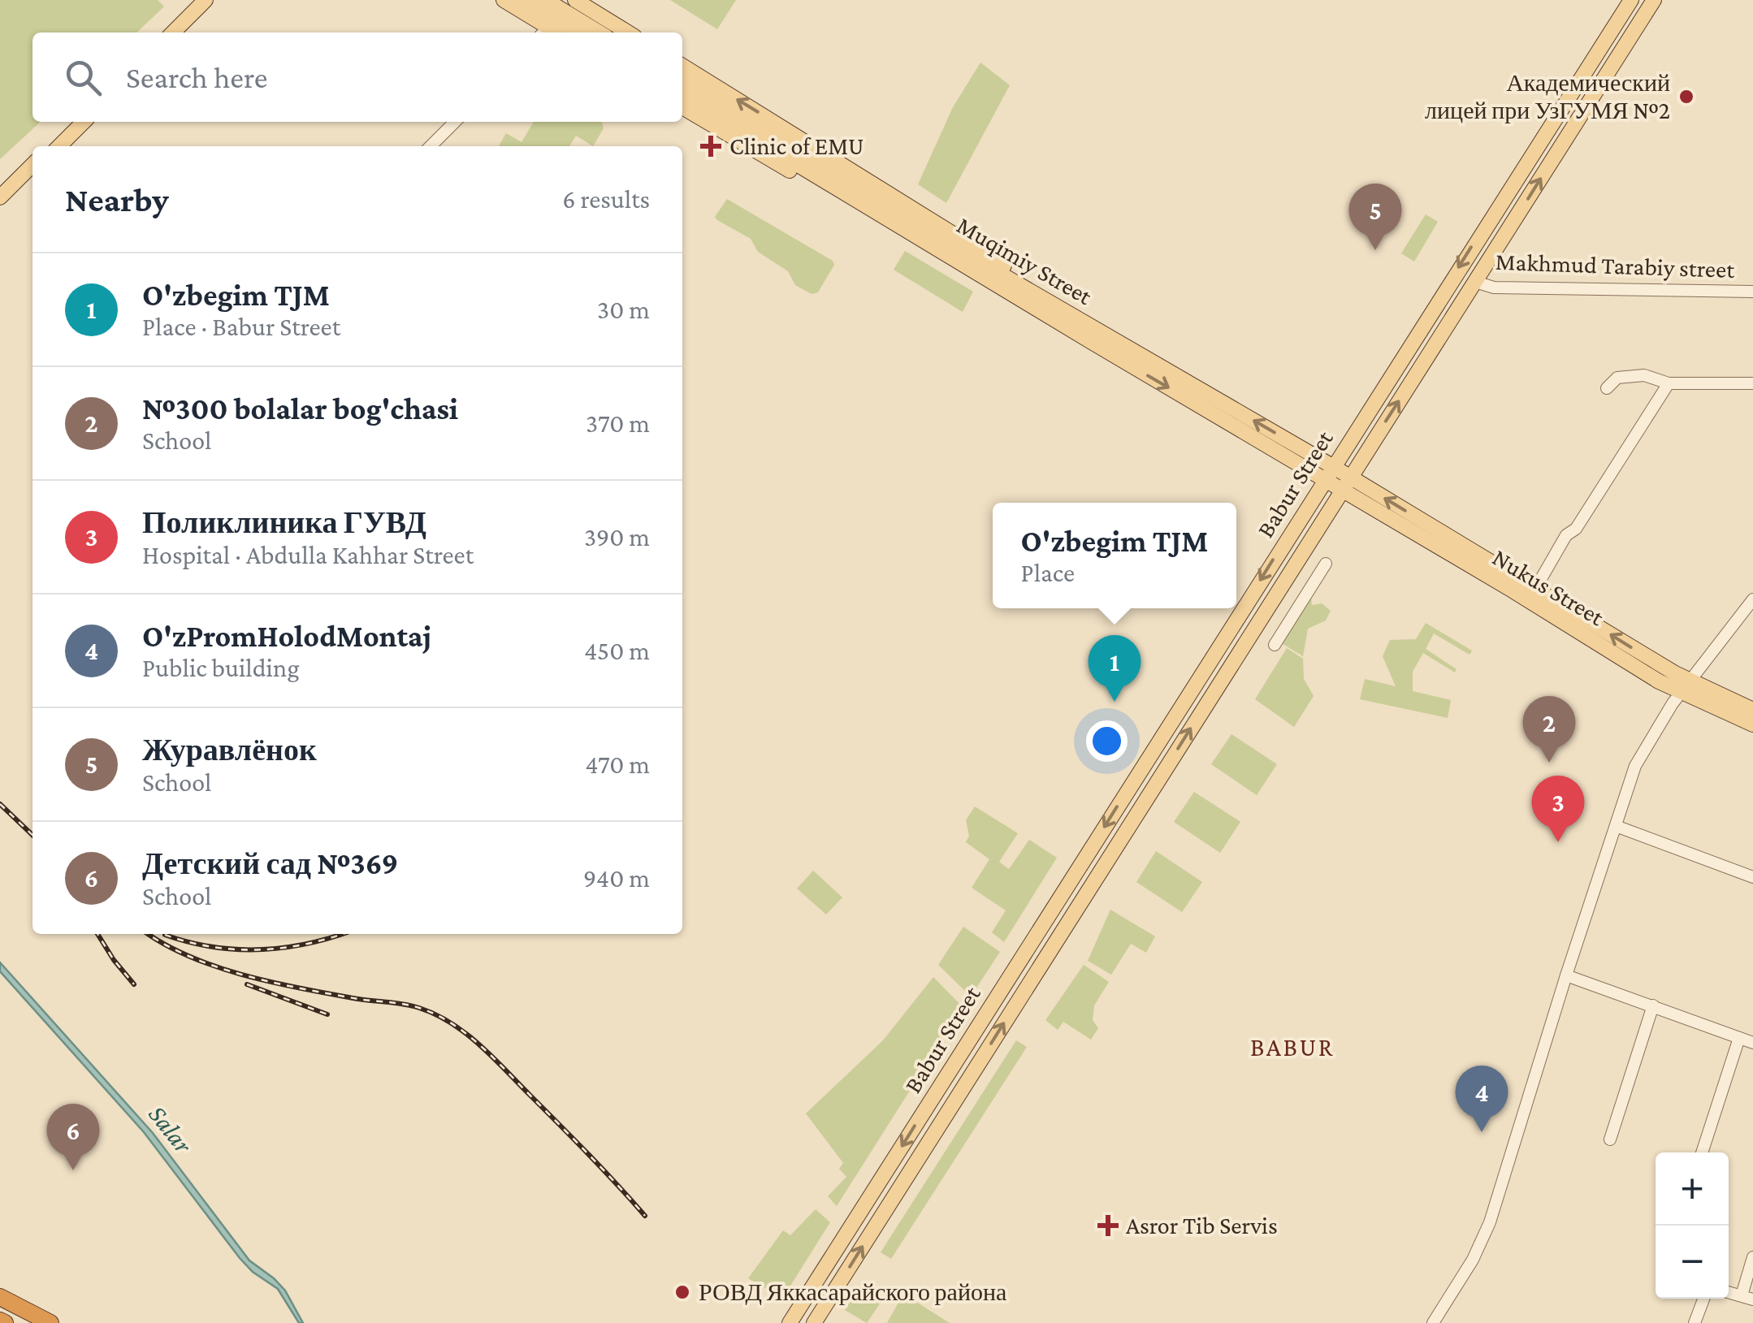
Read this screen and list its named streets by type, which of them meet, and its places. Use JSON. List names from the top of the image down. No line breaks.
{"streets":{"main road":["Muqimiy Street","Babur Street","Nukus Street"],"street":["Makhmud Tarabiy street"]},"crossings":[["Muqimiy Street","Babur Street"],["Muqimiy Street","Nukus Street"],["Makhmud Tarabiy street","Babur Street"],["Babur Street","Nukus Street"]],"districts":["BABUR"],"water":["Salar"],"places":{"other":["Академический лицей при УзГУМЯ №2","РОВД Яккасарайского района"],"health":["Clinic of EMU","Asror Tib Servis"]},"page":{"search":"Search here","heading":["Nearby","6 results"],"pins":["5","1","2","3","4","6"],"list":[{"mark":"1","name":"O'zbegim TJM","note":"Place · Babur Street","value":"30 m"},{"mark":"2","name":"№300 bolalar bog'chasi","note":"School","value":"370 m"},{"mark":"3","name":"Поликлиника ГУВД","note":"Hospital · Abdulla Kahhar Street","value":"390 m"},{"mark":"4","name":"O'zPromHolodMontaj","note":"Public building","value":"450 m"},{"mark":"5","name":"Журавлёнок","note":"School","value":"470 m"},{"mark":"6","name":"Детский сад №369","note":"School","value":"940 m"}],"popup":["O'zbegim TJM","Place"],"map_buttons":["+","−"]}}
